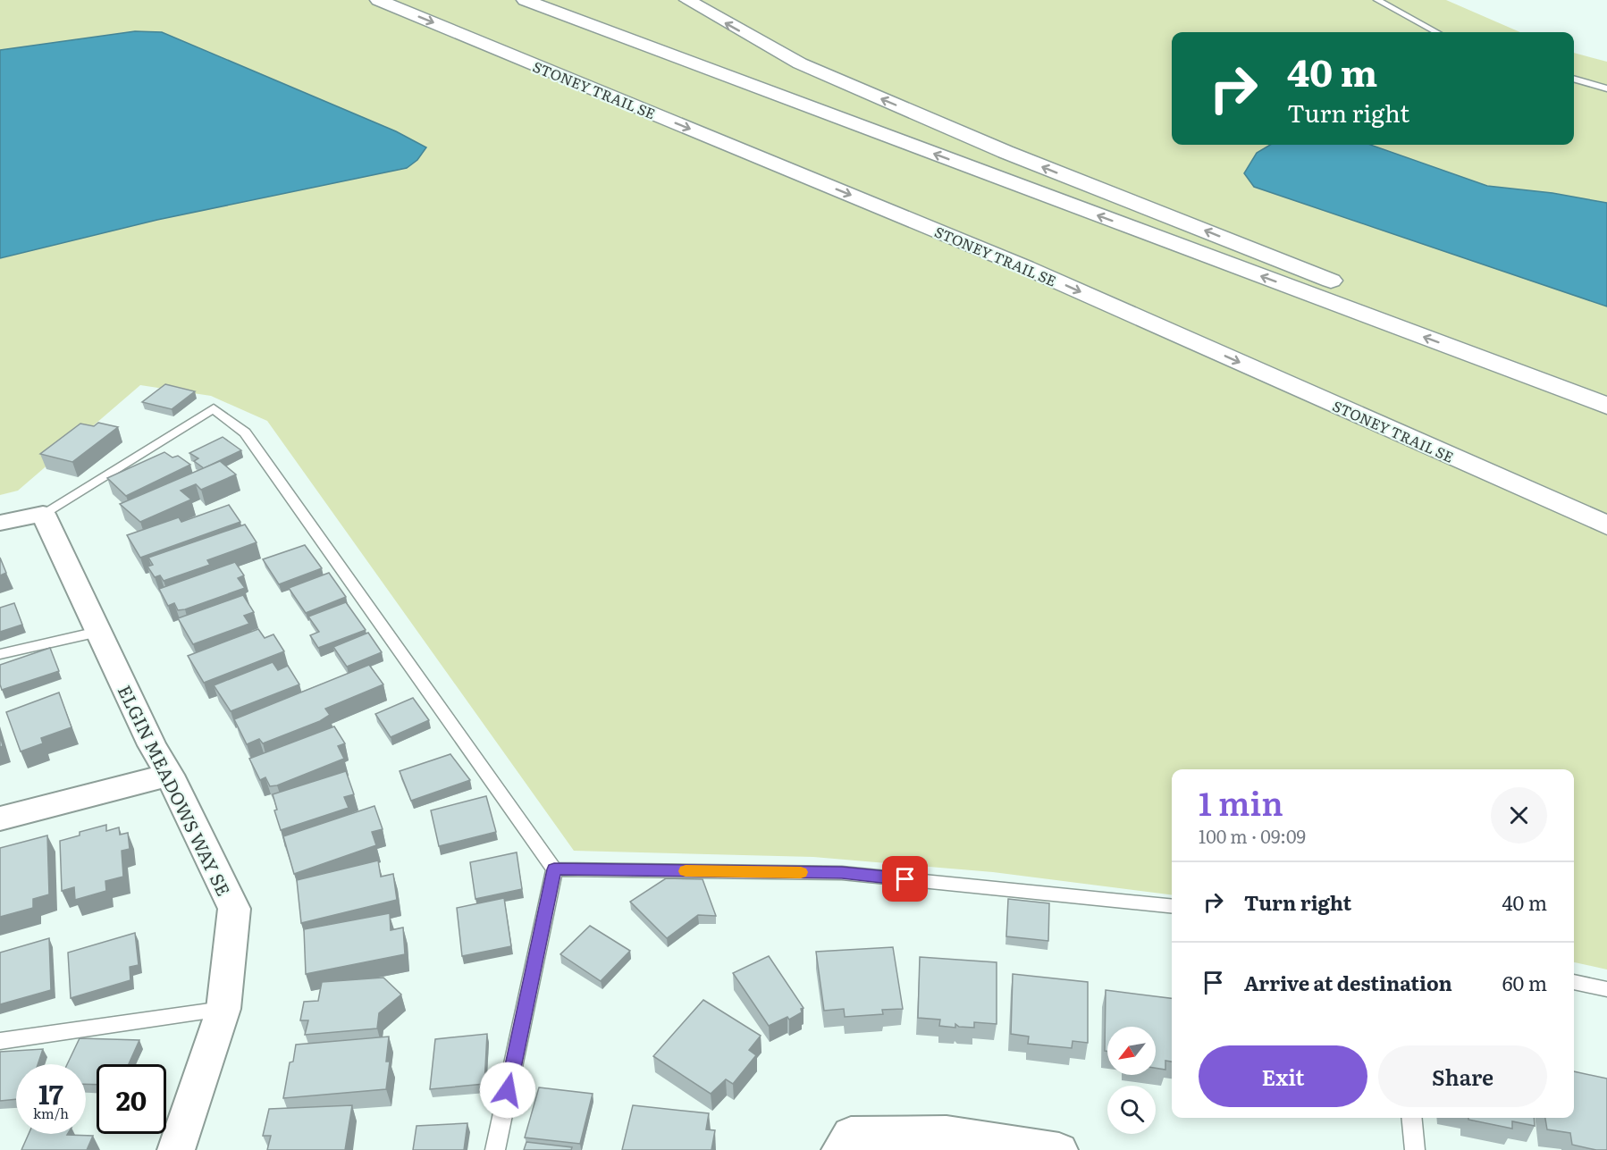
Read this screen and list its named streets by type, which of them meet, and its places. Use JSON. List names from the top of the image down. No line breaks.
{"streets":{"highway":["STONEY TRAIL SE"],"street":["ELGIN MEADOWS WAY SE"]},"north":"bottom left","page":{"turn":["40 m","Turn right"],"heading":["1 min","100 m · 09:09"],"list":[{"name":"Turn right","value":"40 m"},{"name":"Arrive at destination","value":"60 m"}],"buttons":["Exit","Share"],"speed":"17 km/h","limit":"20"}}
